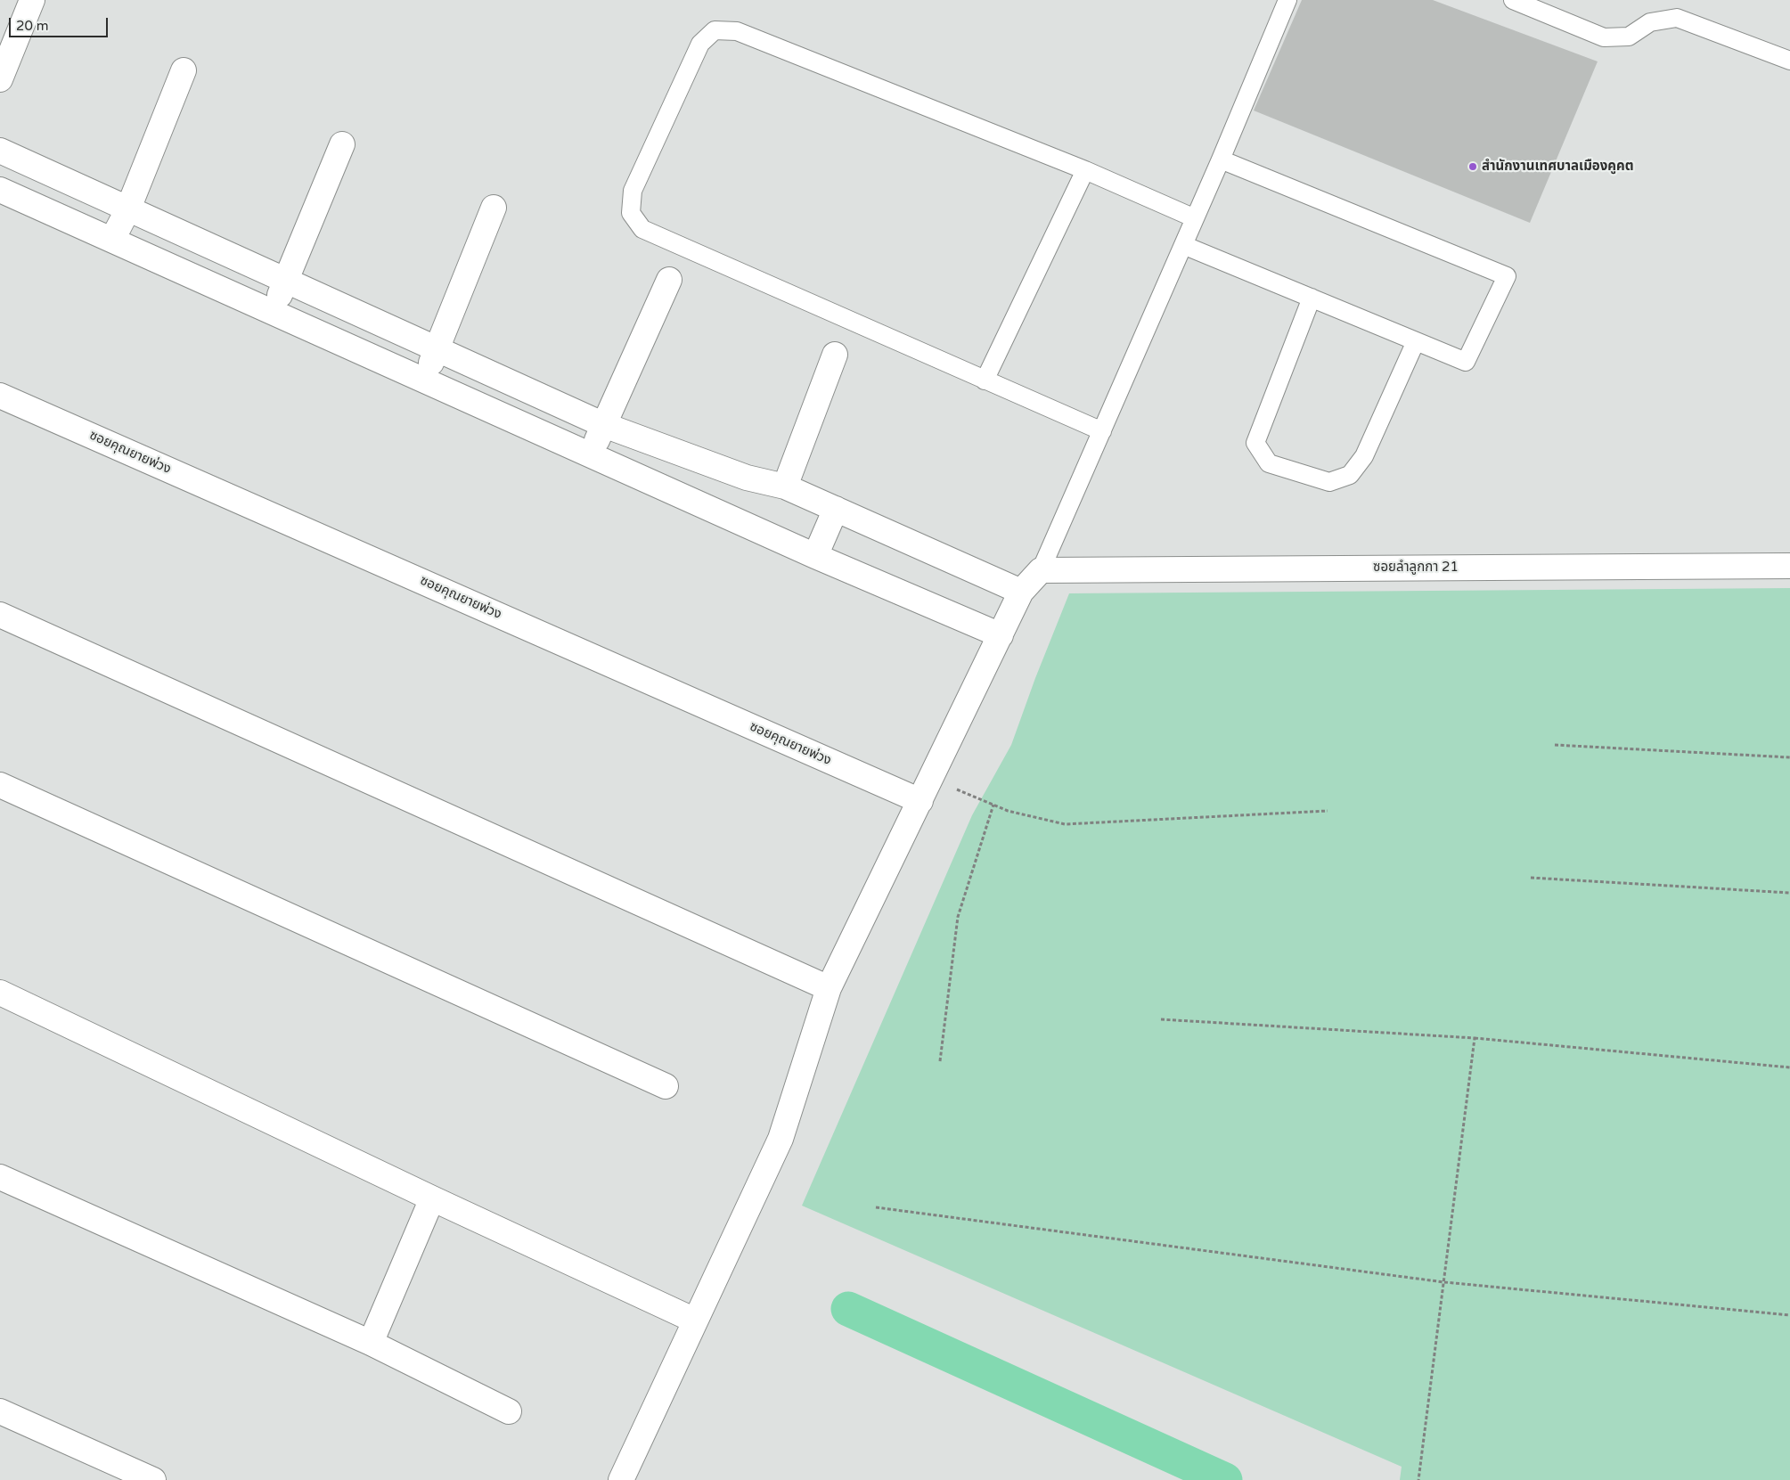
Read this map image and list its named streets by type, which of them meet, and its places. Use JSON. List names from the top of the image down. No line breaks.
{"streets":{"street":["ซอยคุณยายพ่วง","ซอยลำลูกกา 21"]},"places":["สำนักงานเทศบาลเมืองคูคต"],"scale_bar":"20 m"}
